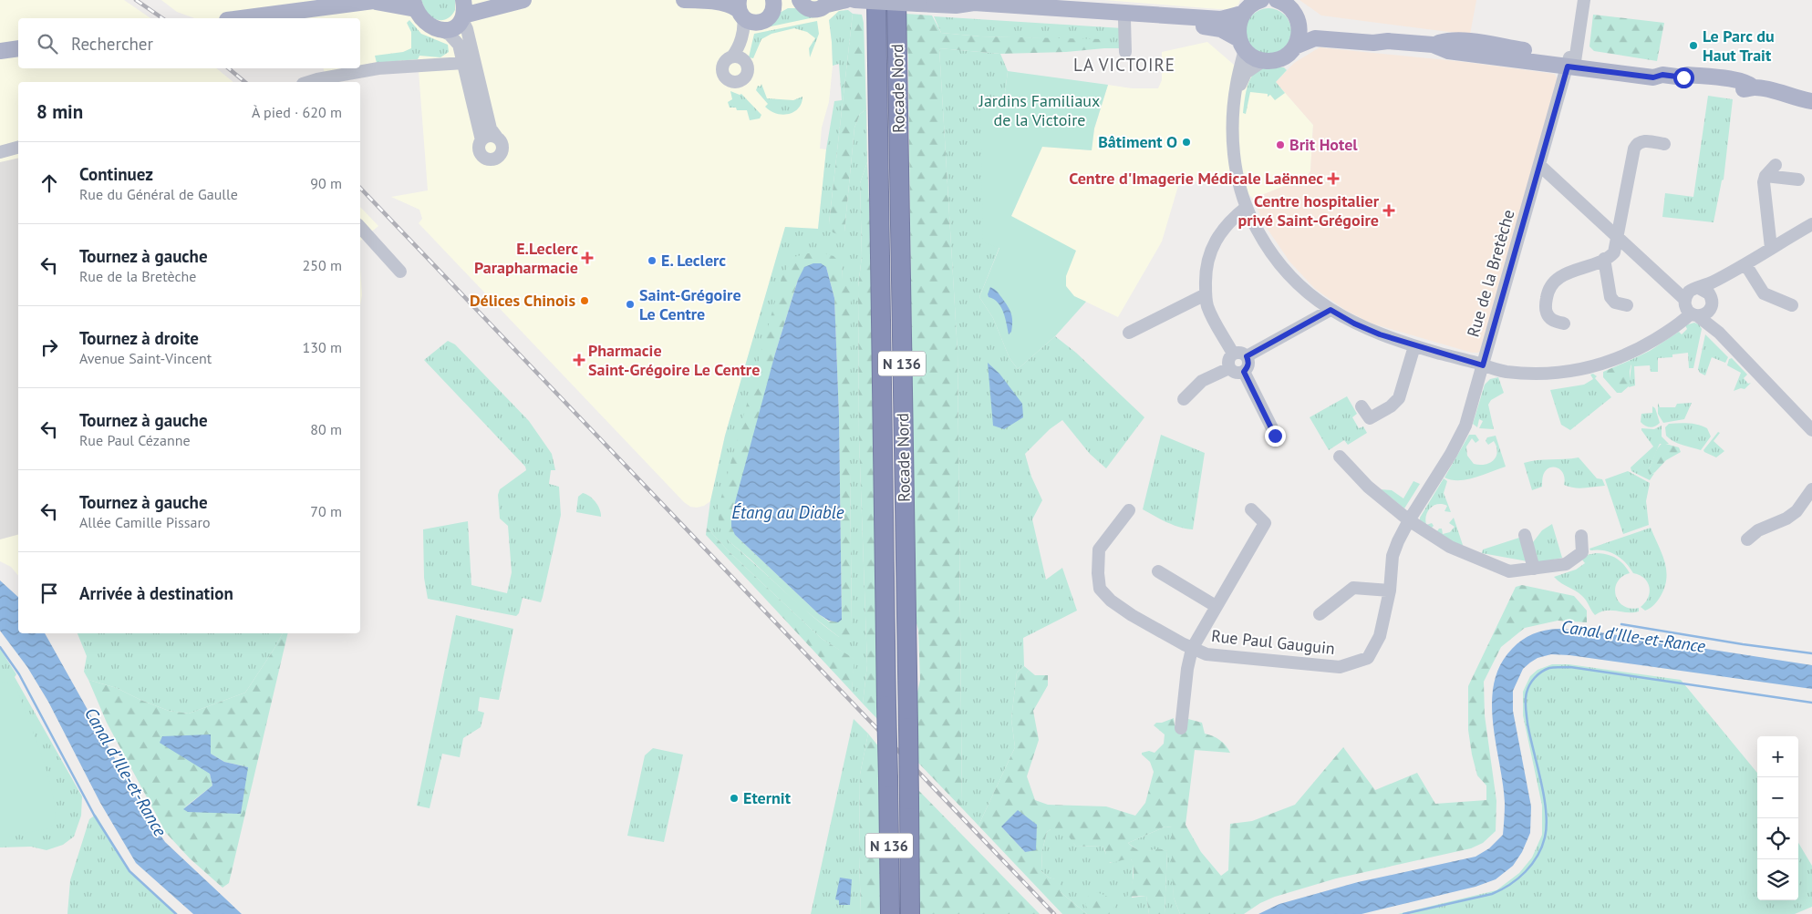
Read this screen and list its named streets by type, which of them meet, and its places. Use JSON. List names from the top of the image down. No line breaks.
{"streets":{"highway":["Rocade Nord","N 136"],"street":["Rue de la Bretèche","Rue Paul Gauguin"]},"crossings":[["Rue de la Bretèche","Rue Paul Gauguin"]],"districts":["LA VICTOIRE"],"water":["Étang au Diable","Canal d'Ille-et-Rance"],"parks":["Jardins Familiaux de la Victoire"],"places":{"other":["Le Parc du Haut Trait","Bâtiment O","Brit Hotel","E. Leclerc","Délices Chinois","Saint-Grégoire Le Centre","Eternit"],"health":["Centre d'Imagerie Médicale Laënnec","Centre hospitalier privé Saint-Grégoire","E.Leclerc Parapharmacie","Pharmacie Saint-Grégoire Le Centre"]},"page":{"search":"Rechercher","heading":["8 min","À pied · 620 m"],"list":[["Continuez","Rue du Général de Gaulle","90 m"],["Tournez à gauche","Rue de la Bretèche","250 m"],["Tournez à droite","Avenue Saint-Vincent","130 m"],["Tournez à gauche","Rue Paul Cézanne","80 m"],["Tournez à gauche","Allée Camille Pissaro","70 m"],"Arrivée à destination"],"map_buttons":["+","−"]}}
